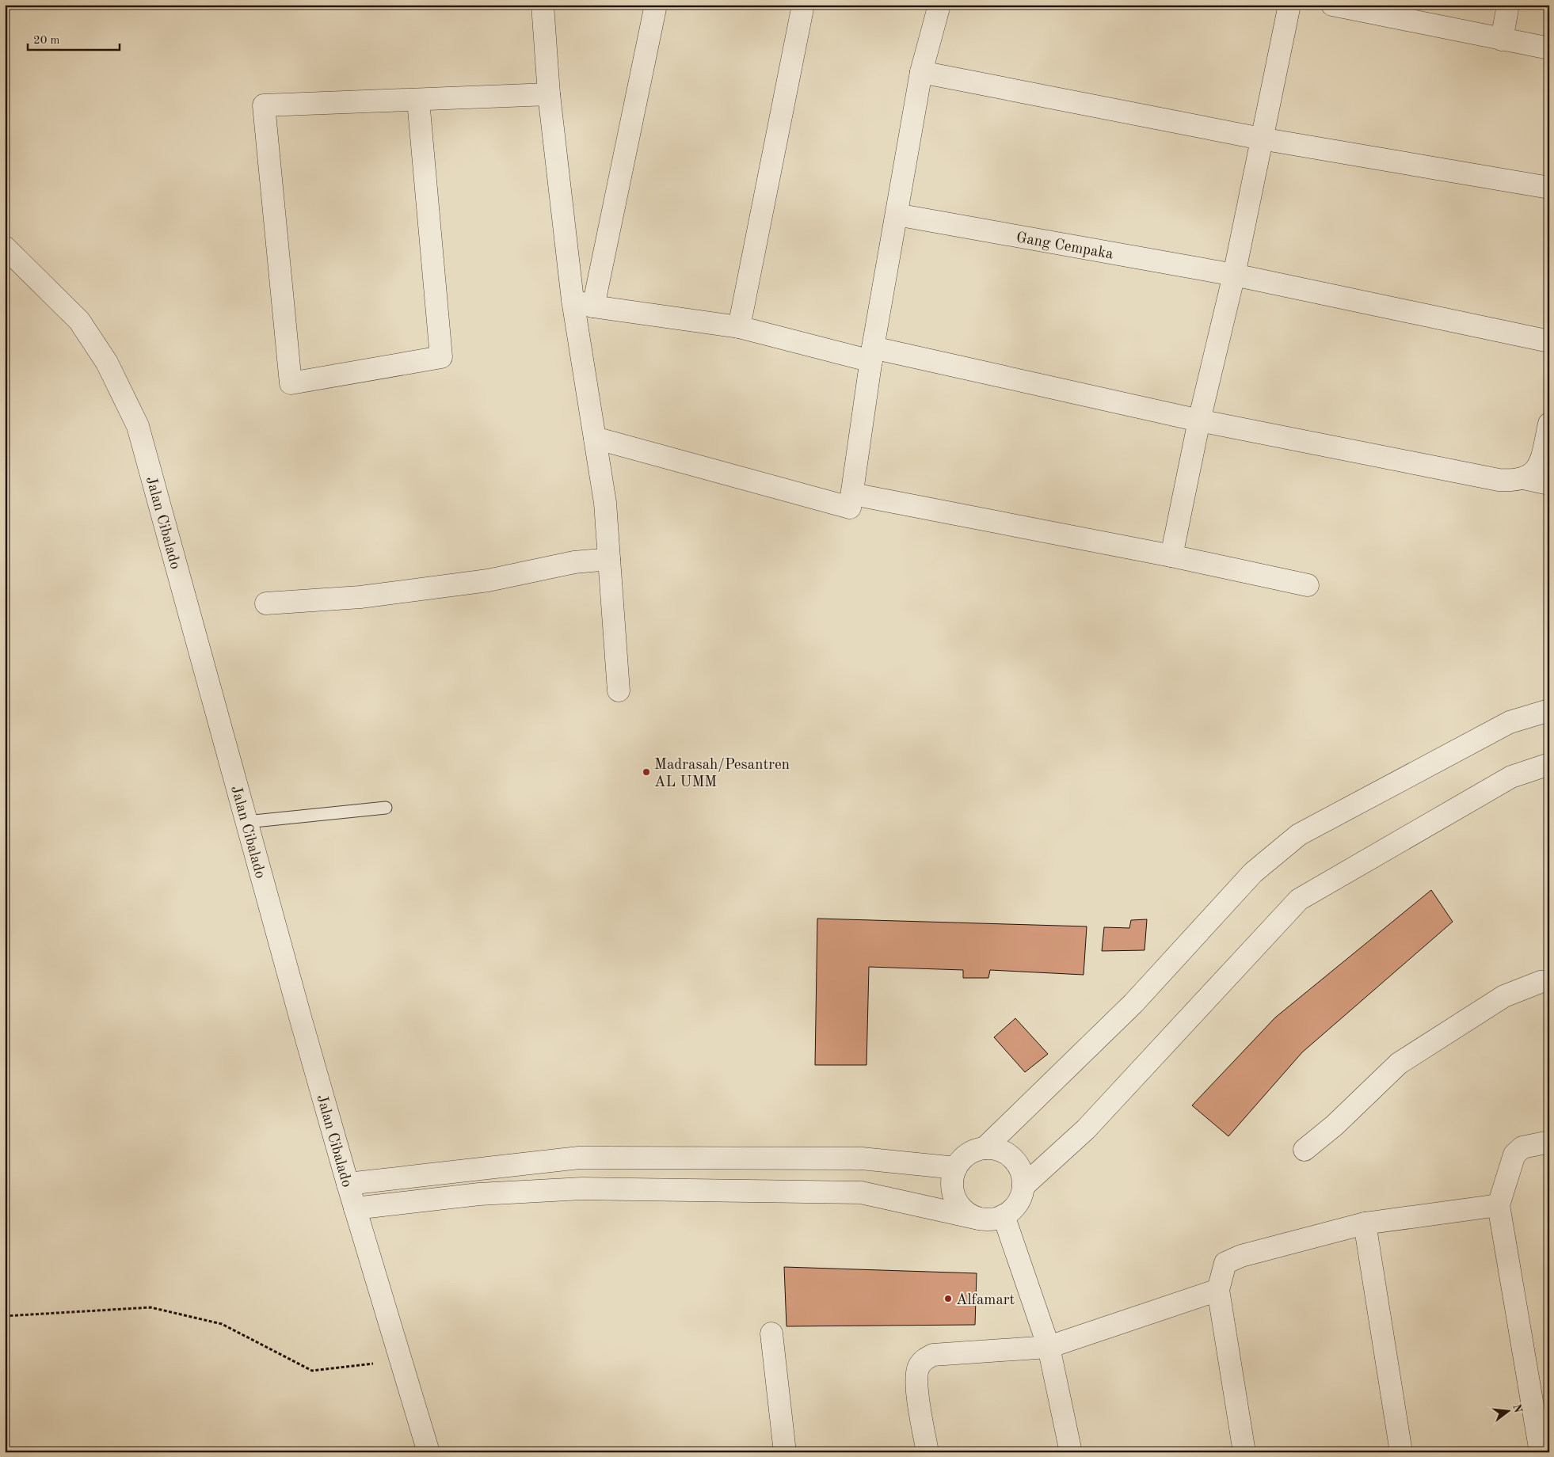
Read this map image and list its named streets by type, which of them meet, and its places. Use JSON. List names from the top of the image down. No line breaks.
{"streets":{"street":["Gang Cempaka","Jalan Cibalado"]},"places":["Madrasah/Pesantren AL UMM","Alfamart"],"scale_bar":"20 m","north":"right"}
